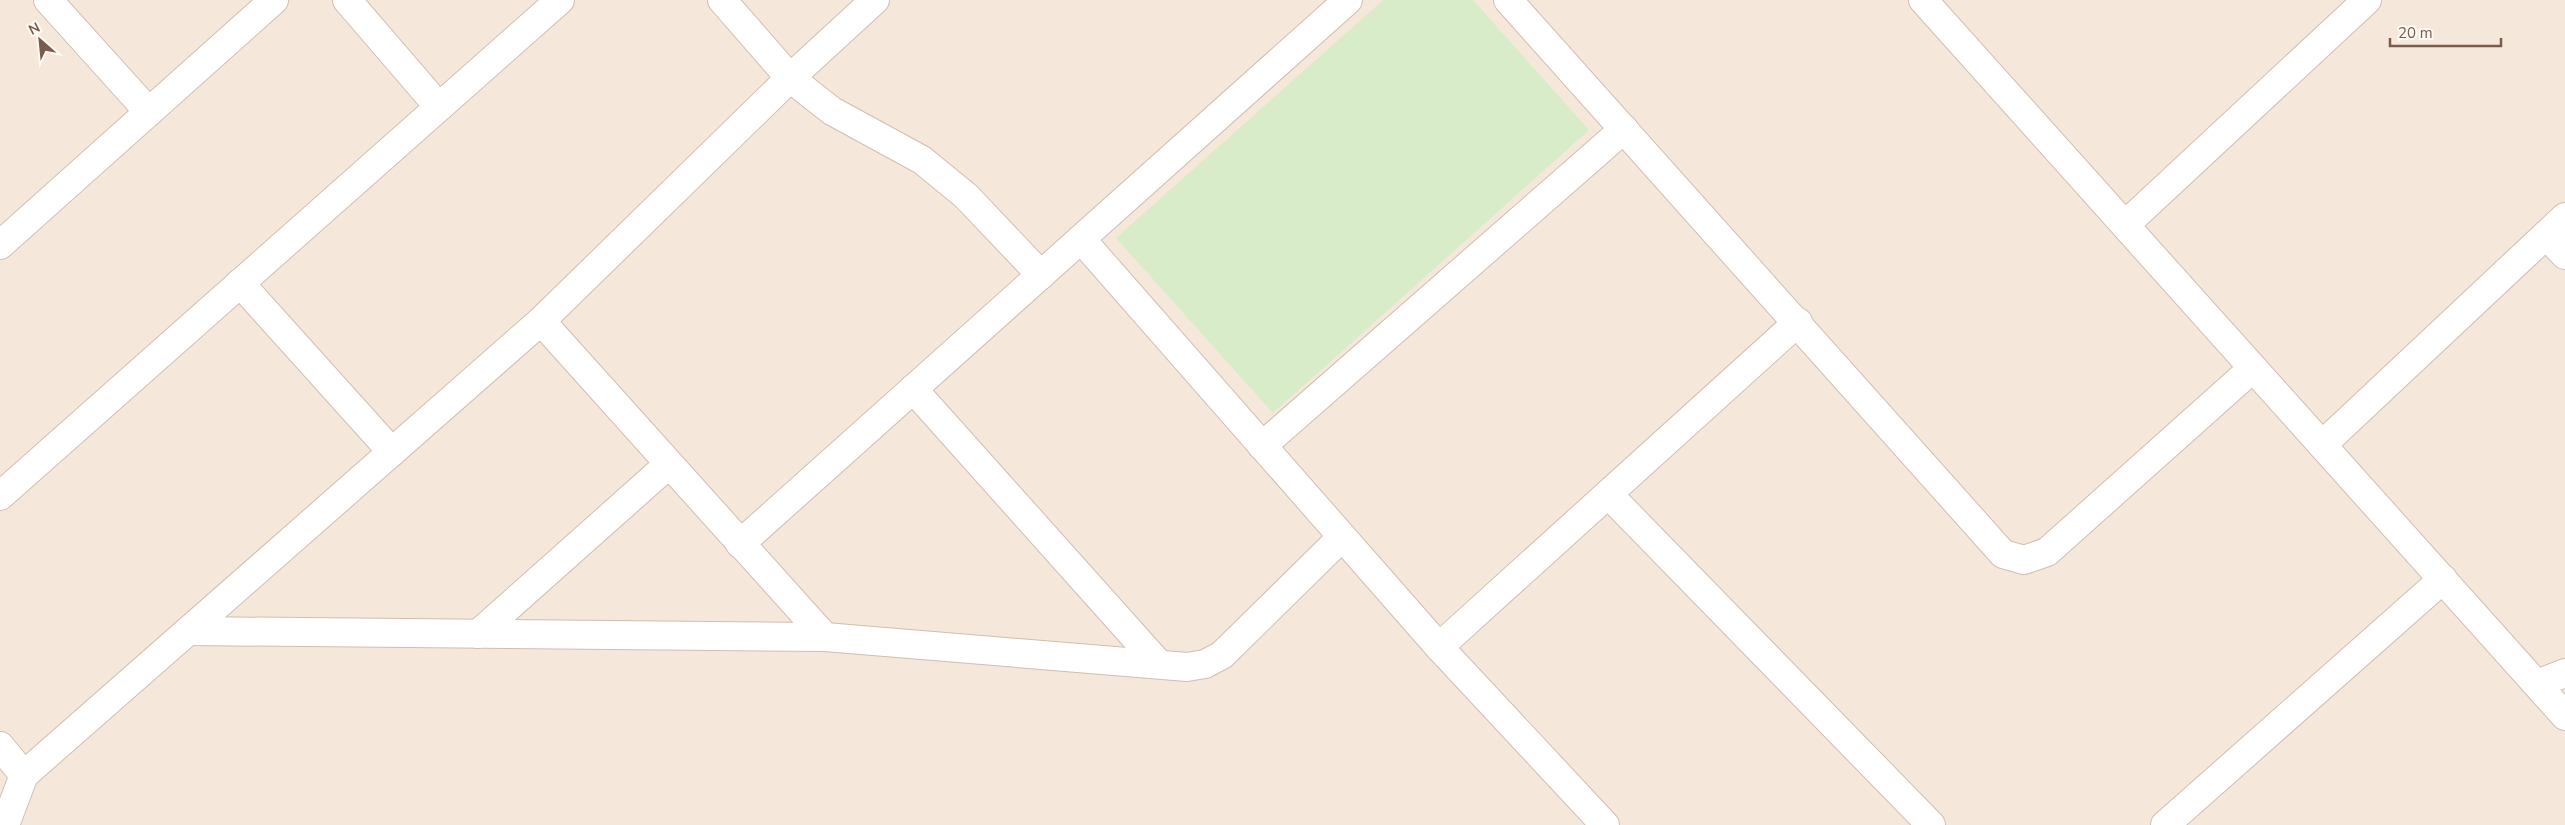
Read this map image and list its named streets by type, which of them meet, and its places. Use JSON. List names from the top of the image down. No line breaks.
{"scale_bar":"20 m","north":"top left"}
